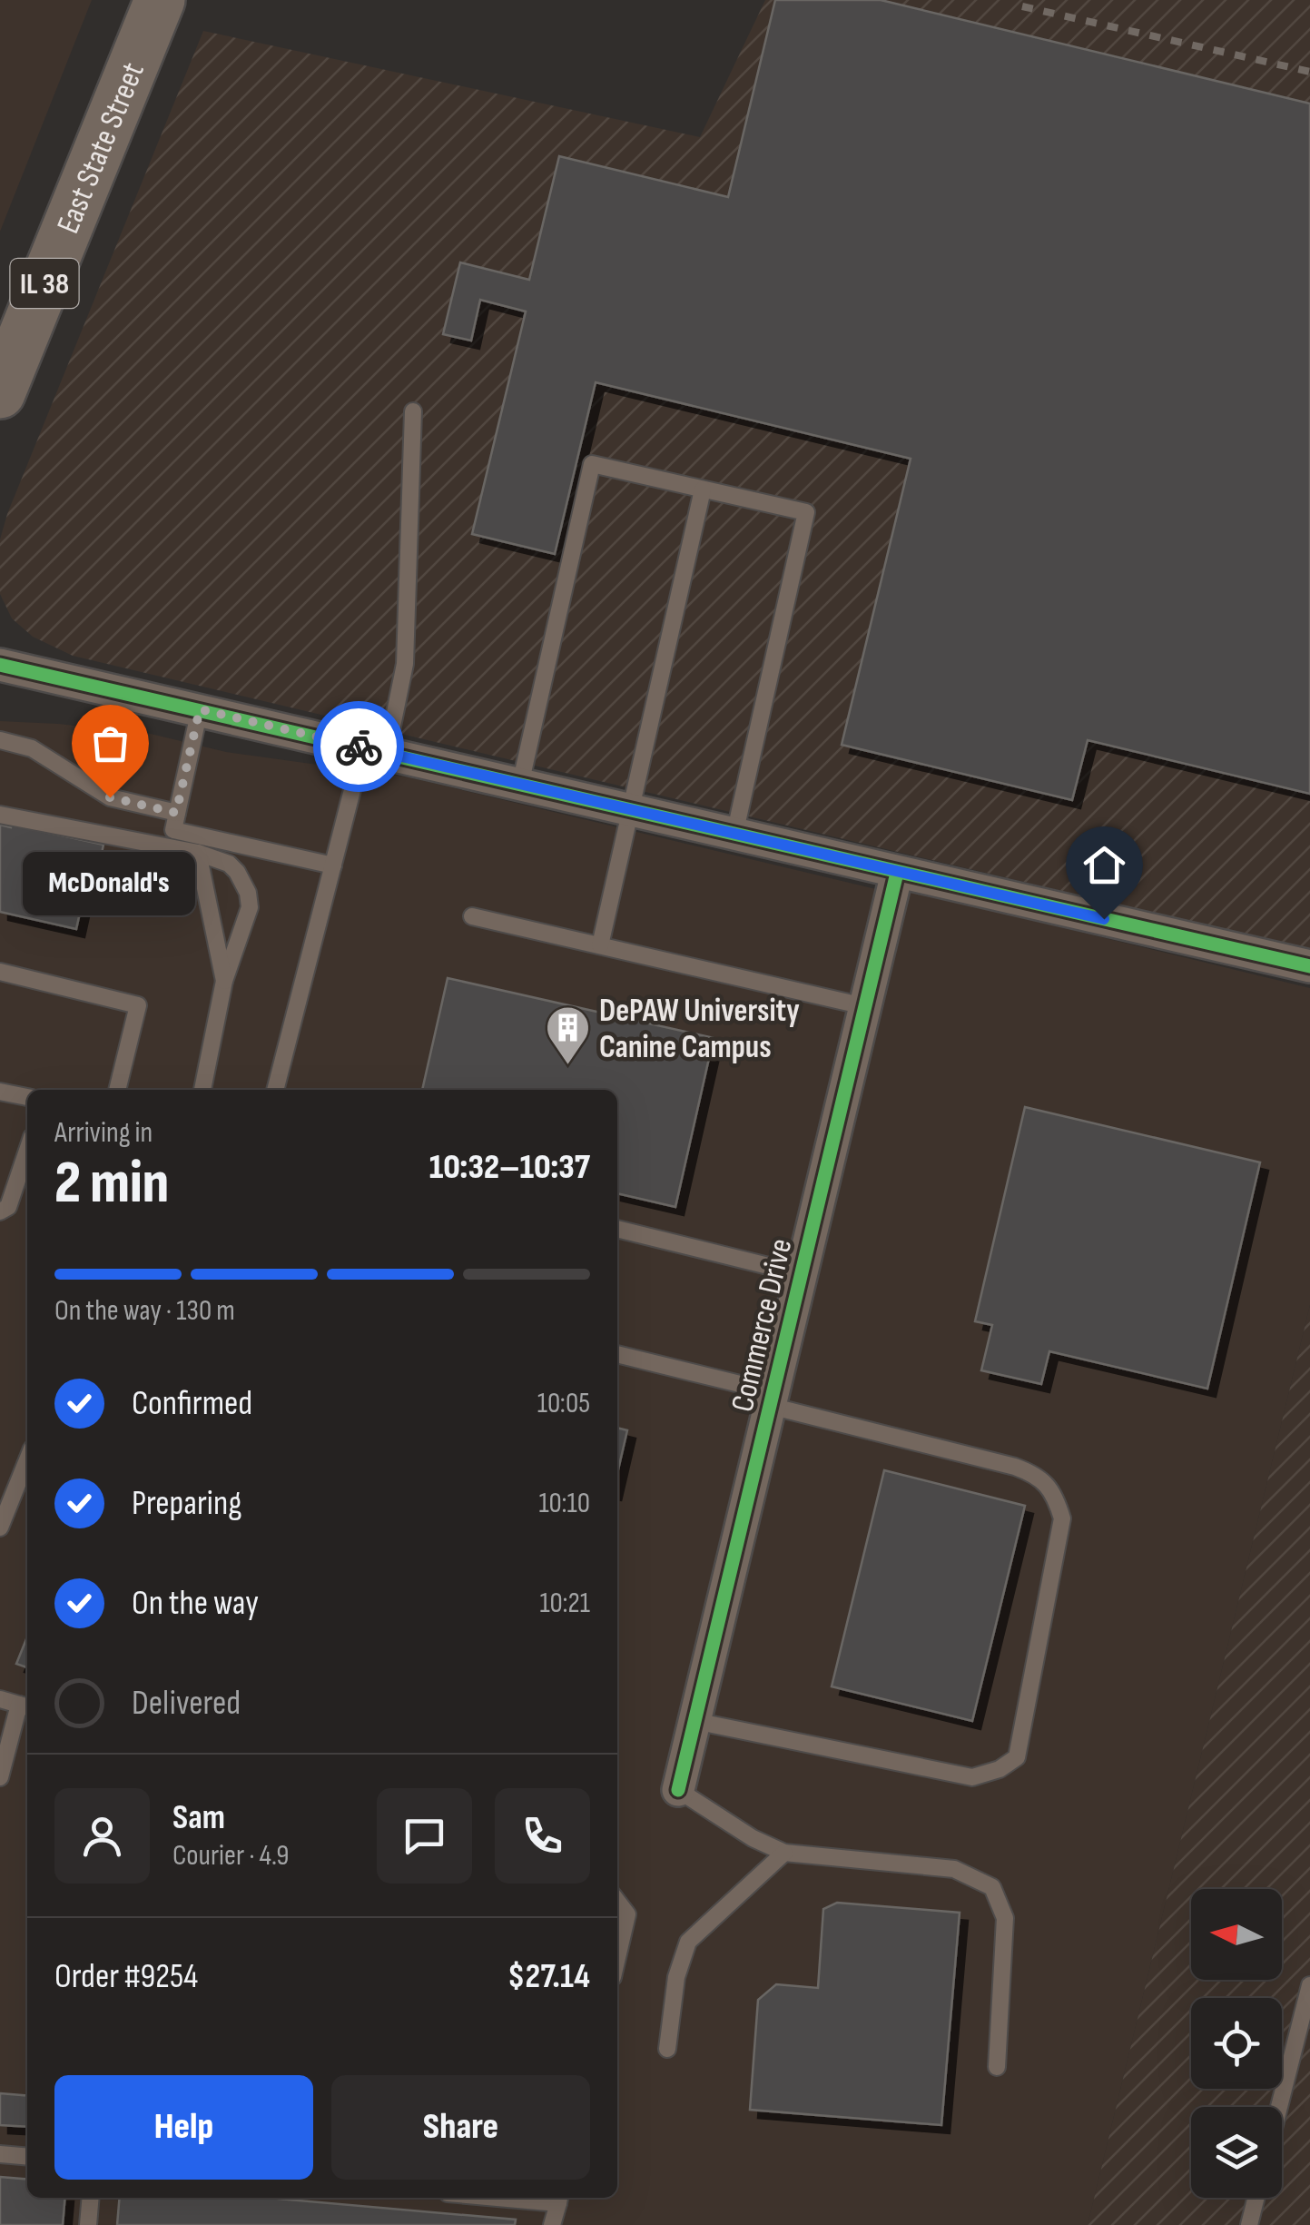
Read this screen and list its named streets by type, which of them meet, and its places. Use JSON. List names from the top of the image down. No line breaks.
{"streets":{"main road":["East State Street","IL 38"],"street":["Commerce Drive"]},"places":{"other":["McDonald's"],"building":["DePAW University Canine Campus"]},"north":"left","page":{"bubble":"McDonald's","heading":["2 min","Arriving in","10:32–10:37"],"panel":["Sam","Courier · 4.9","Order #9254","$27.14"],"bar":"On the way · 130 m","list":[["Confirmed","10:05"],["Preparing","10:10"],["On the way","10:21"],"Delivered"],"buttons":["Help","Share"]}}
